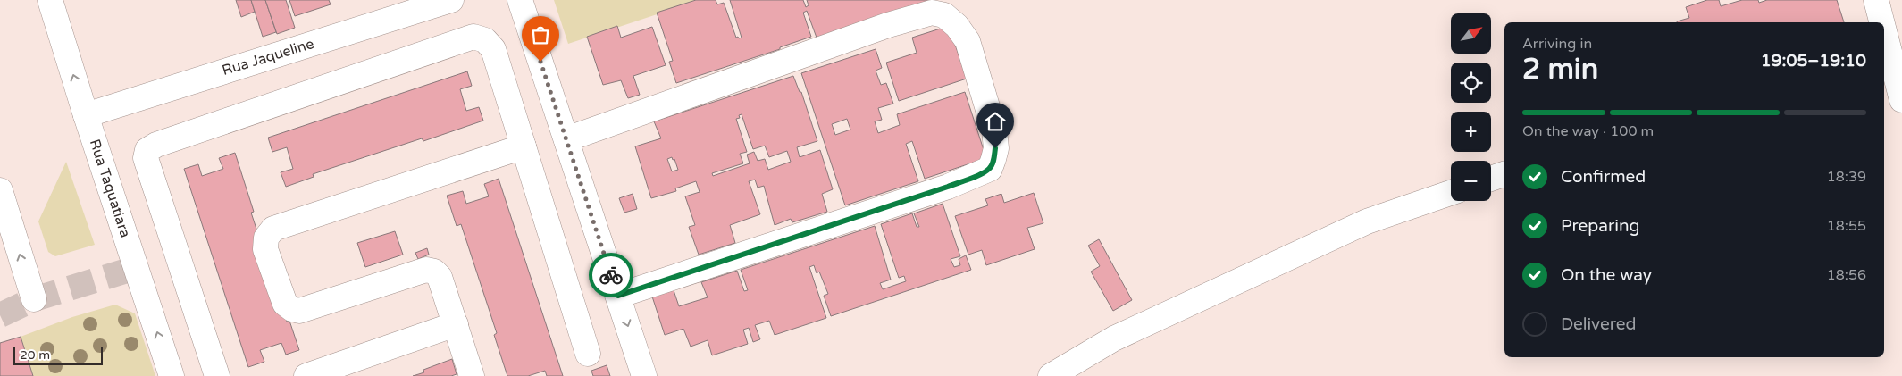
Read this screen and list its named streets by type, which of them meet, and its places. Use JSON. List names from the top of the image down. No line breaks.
{"streets":{"street":["Rua Jaqueline","Rua Taquatiara"]},"crossings":[["Rua Jaqueline","Rua Taquatiara"]],"one_way":["Rua Taquatiara"],"scale_bar":"20 m","north":"top right","page":{"map_buttons":["+","−"],"heading":["2 min","Arriving in","19:05–19:10"],"bar":"On the way · 100 m","list":[["Confirmed","18:39"],["Preparing","18:55"],["On the way","18:56"],"Delivered"],"scale":"20 m"}}
